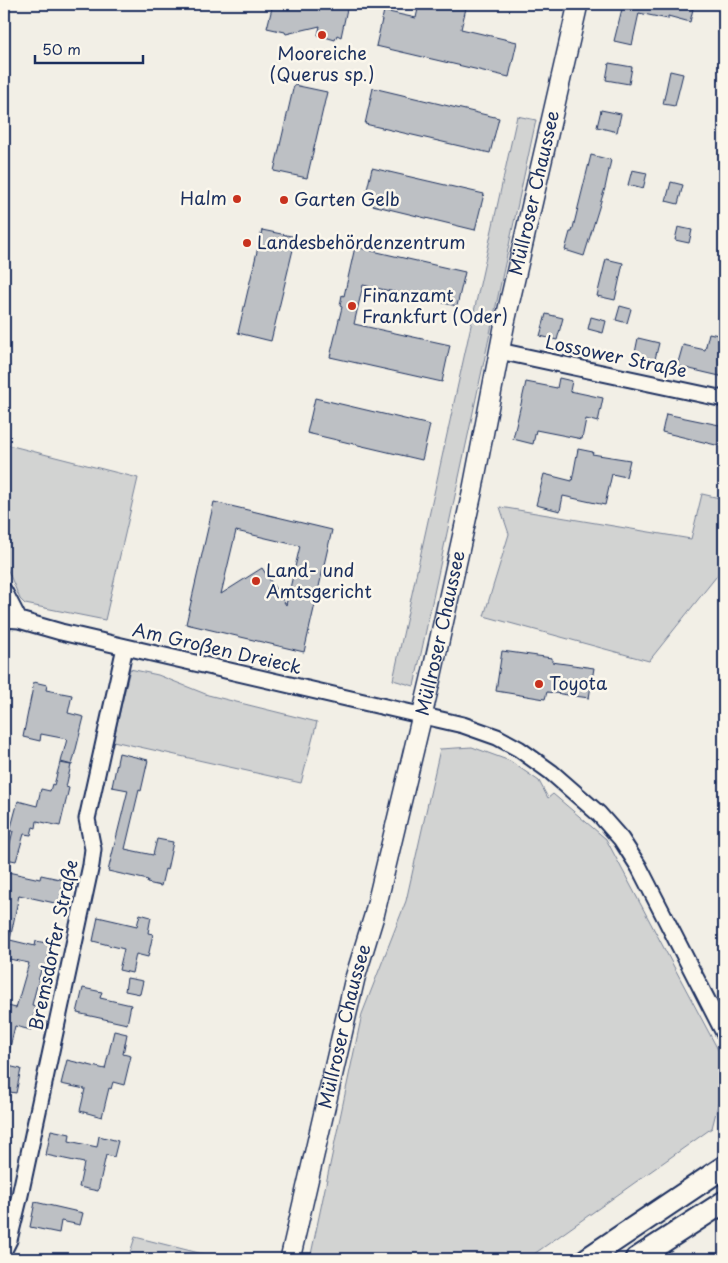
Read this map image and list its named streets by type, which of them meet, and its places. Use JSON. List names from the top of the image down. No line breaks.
{"streets":{"main road":["Müllroser Chaussee"],"street":["Lossower Straße","Am Großen Dreieck","Bremsdorfer Straße"]},"crossings":[["Müllroser Chaussee","Lossower Straße"],["Müllroser Chaussee","Am Großen Dreieck"],["Am Großen Dreieck","Bremsdorfer Straße"]],"places":["Mooreiche (Querus sp.)","Halm","Garten Gelb","Landesbehördenzentrum","Finanzamt Frankfurt (Oder)","Land- und Amtsgericht","Toyota"],"scale_bar":"50 m"}
